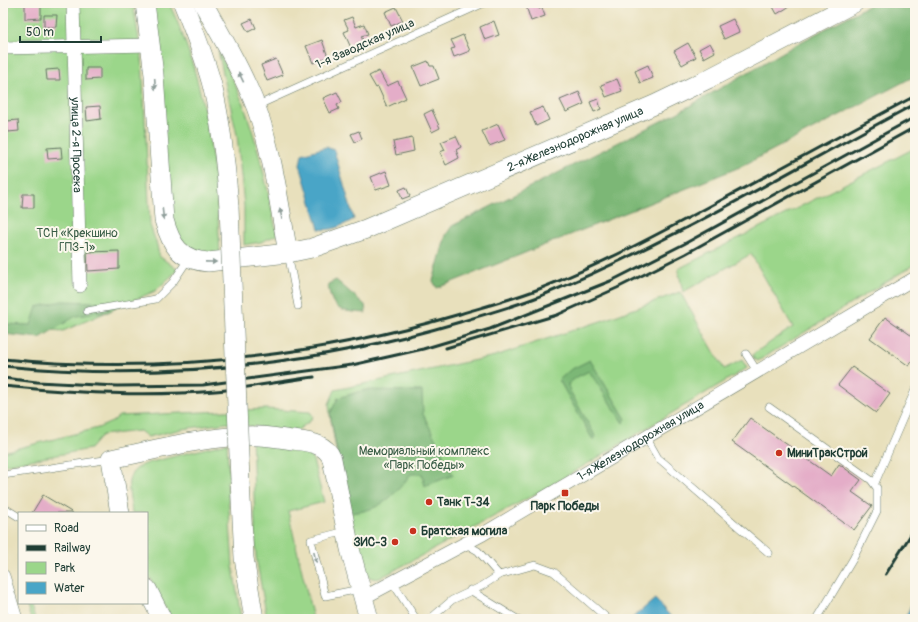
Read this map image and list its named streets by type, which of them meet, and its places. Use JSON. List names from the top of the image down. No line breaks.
{"streets":{"street":["2-я Железнодорожная улица","улица 2-я Просека","1-я Железнодорожная улица"],"lane":["1-я Заводская улица"]},"parks":["ТСН «Крекшино ГПЗ-1»","Мемориальный комплекс «Парк Победы»"],"places":{"other":["МиниТракСтрой","Танк Т-34","Братская могила","ЗИС-3"],"transit":["Парк Победы"]},"legend":["Road","Railway","Park","Water"],"scale_bar":"50 m"}
